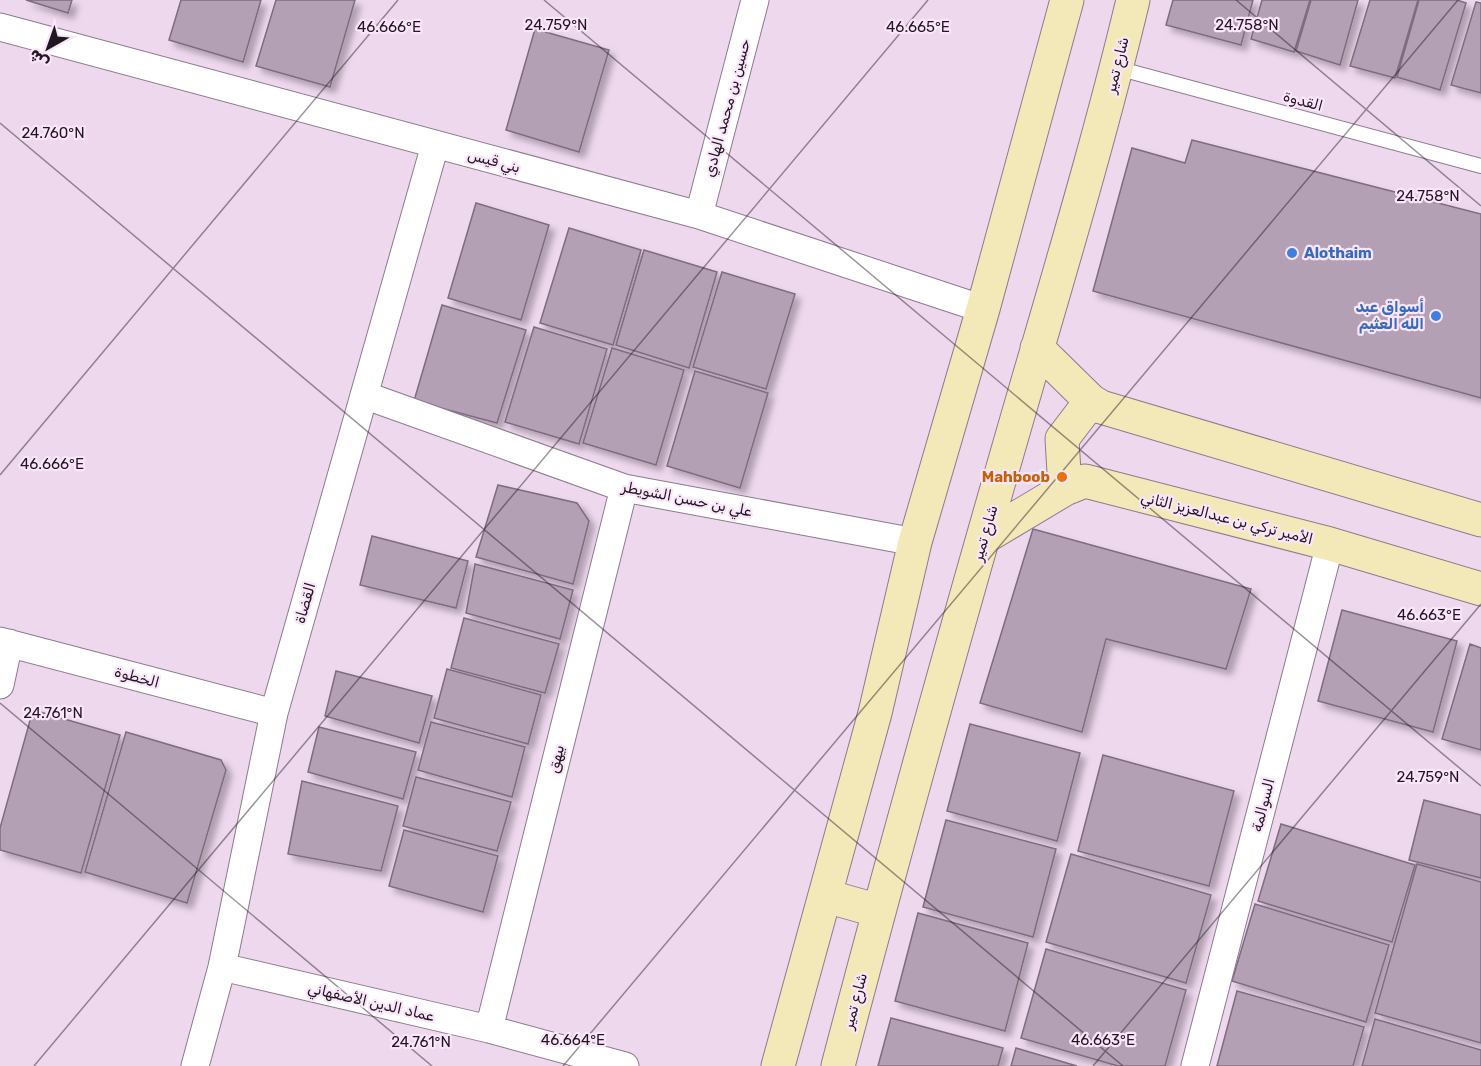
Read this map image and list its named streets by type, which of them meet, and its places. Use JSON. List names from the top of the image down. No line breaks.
{"streets":{"street":["شارع تمير","حسين بن محمد الهادي","بني قيس","علي بن حسن الشويطر","الأمير تركي بن عبدالعزيز الثاني","القضاة","الخطوة","بيهق","السوالمة","عماد الدين الأصفهاني"],"lane":["القدوة"]},"crossings":[["شارع تمير","القدوة"],["شارع تمير","الأمير تركي بن عبدالعزيز الثاني"],["حسين بن محمد الهادي","بني قيس"],["بني قيس","القضاة"],["علي بن حسن الشويطر","القضاة"],["علي بن حسن الشويطر","بيهق"],["الأمير تركي بن عبدالعزيز الثاني","السوالمة"],["القضاة","الخطوة"],["القضاة","عماد الدين الأصفهاني"],["بيهق","عماد الدين الأصفهاني"]],"places":["Alothaim","أسواق عبد الله العثيم","Mahboob"],"north":"bottom left","coordinates":["24.758°N","24.759°N","46.666°E","46.665°E","24.760°N","46.663°E","24.761°N","46.664°E"]}
